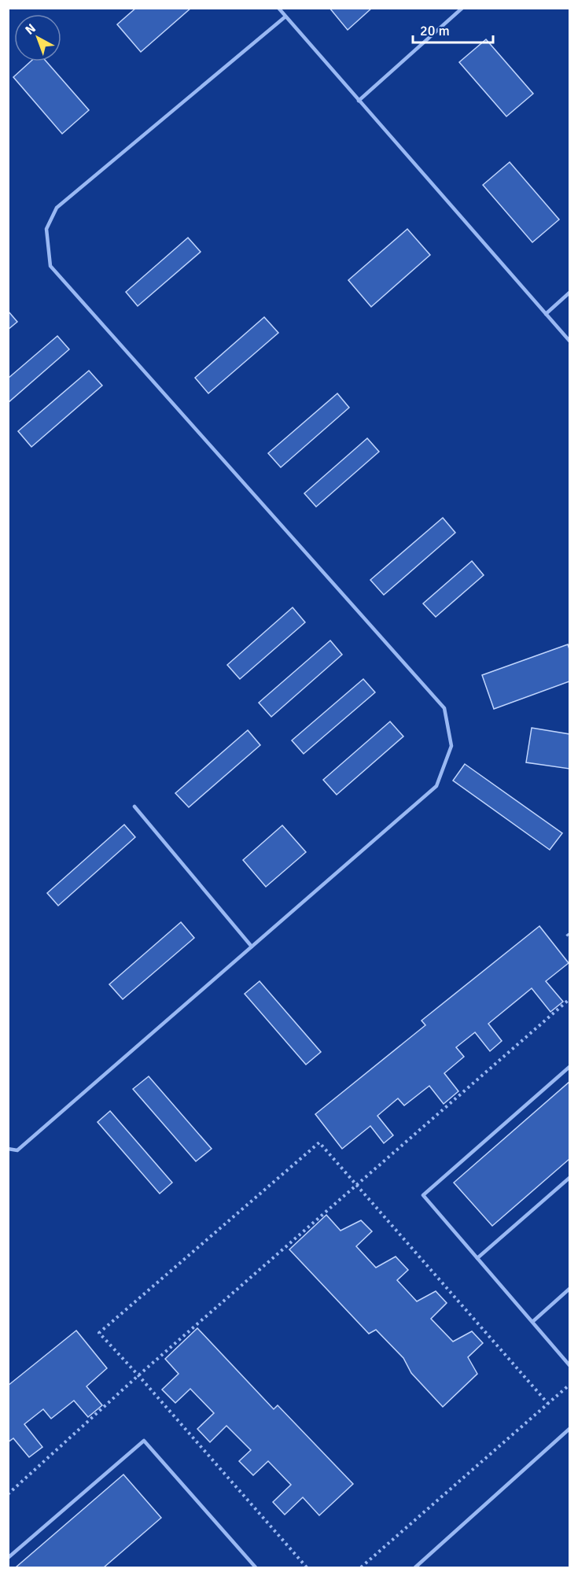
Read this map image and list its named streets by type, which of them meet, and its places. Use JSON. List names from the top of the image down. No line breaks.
{"scale_bar":"20 m","north":"top left"}
